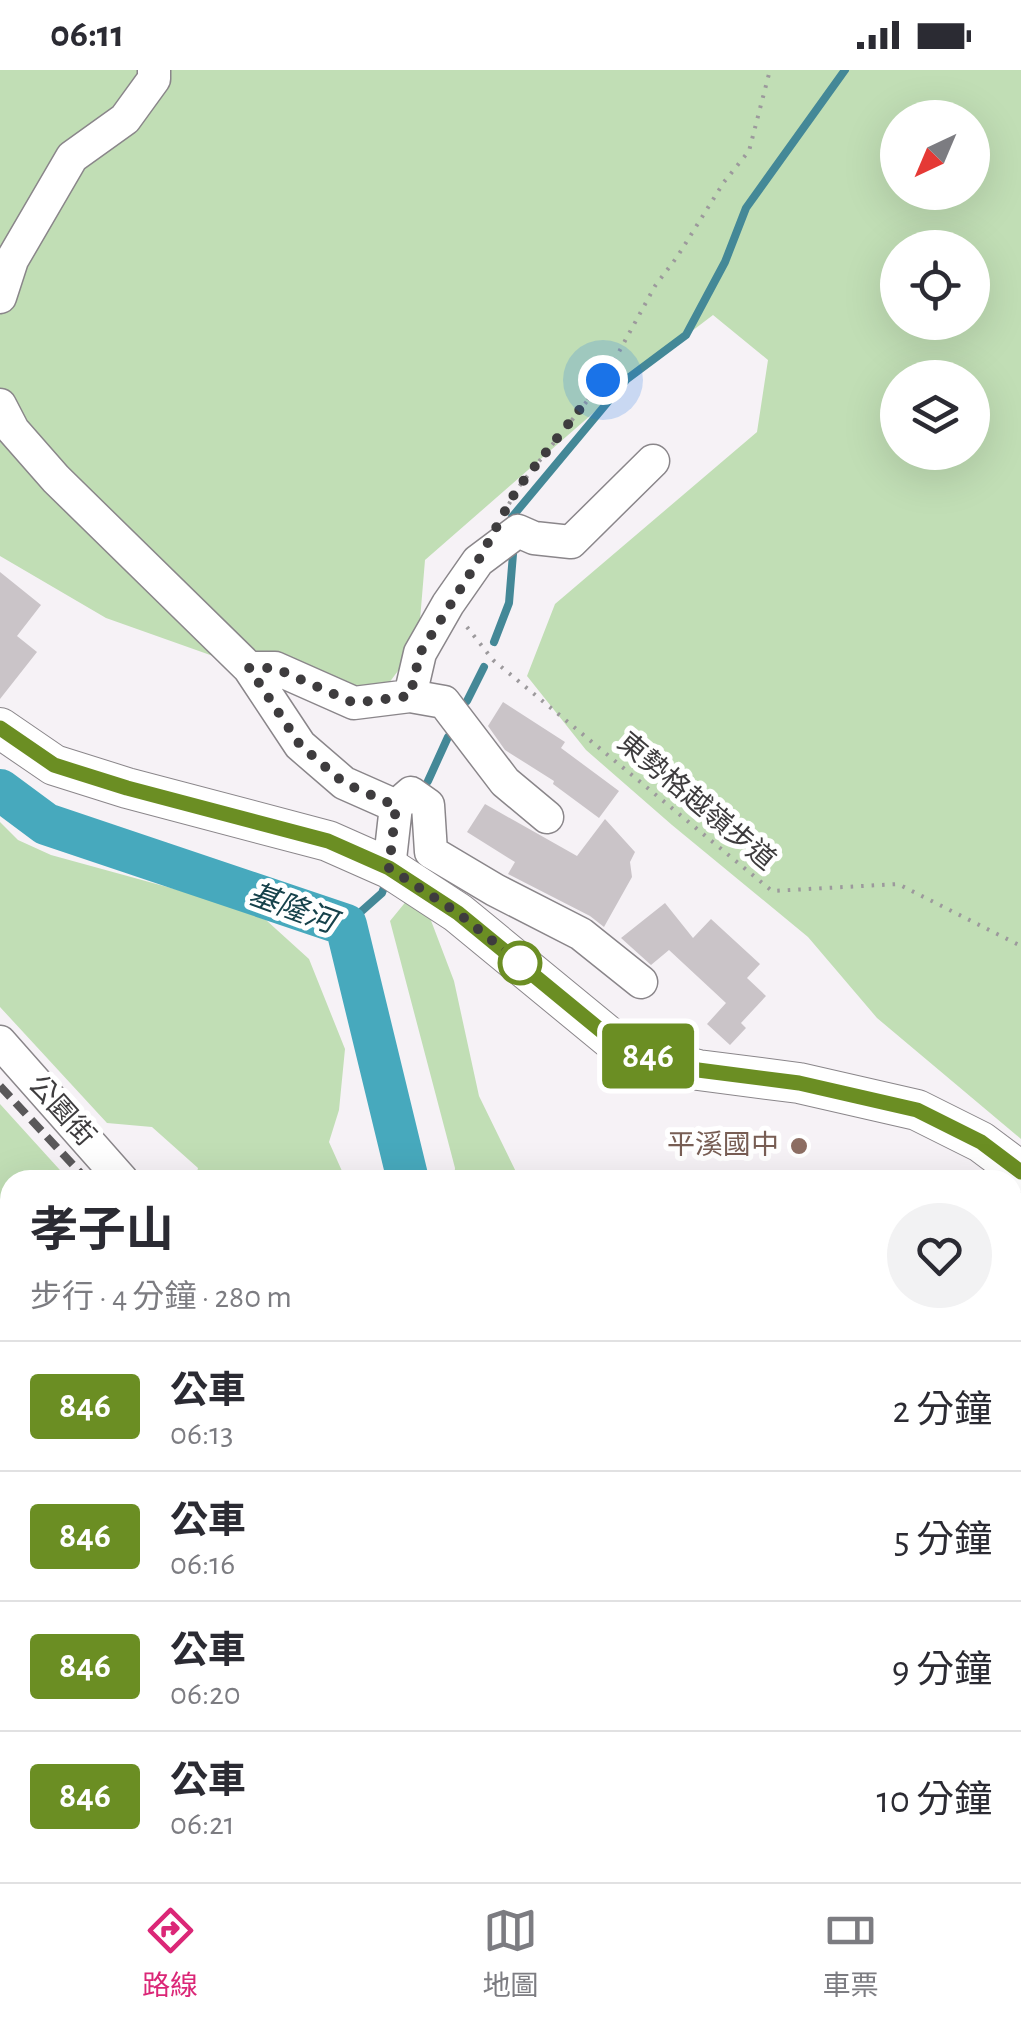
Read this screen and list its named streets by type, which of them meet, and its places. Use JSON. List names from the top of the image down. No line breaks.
{"streets":{"street":["公園街"],"path":["東勢格越嶺步道"]},"water":["基隆河"],"places":["平溪國中"],"lines":["bus line 846"],"north":"bottom left","page":{"status":"06:11","on_map":"846","heading":["孝子山","步行 · 4 分鐘 · 280 m"],"list":[{"mark":"846","name":"公車","note":"06:13","value":"2 分鐘"},{"mark":"846","name":"公車","note":"06:16","value":"5 分鐘"},{"mark":"846","name":"公車","note":"06:20","value":"9 分鐘"},{"mark":"846","name":"公車","note":"06:21","value":"10 分鐘"}],"tabs":["路線","地圖","車票"]}}
